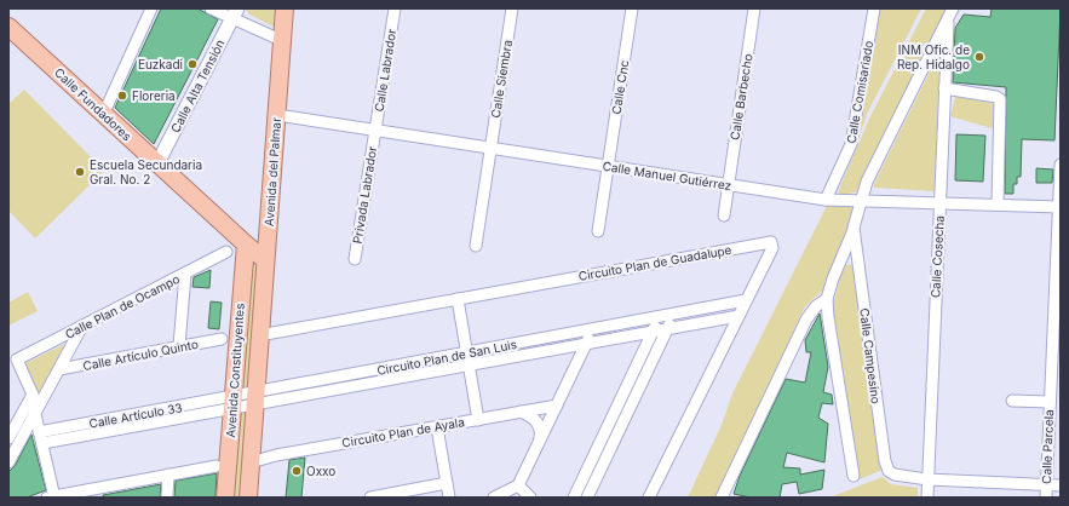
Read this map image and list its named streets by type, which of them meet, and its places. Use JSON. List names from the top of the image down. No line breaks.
{"streets":{"main road":["Calle Fundadores","Avenida del Palmar","Avenida Constituyentes"],"street":["Calle Labrador","Calle Siembra","Calle Alta Tensión","Calle Cnc","Calle Comisariado","Calle Barbecho","Calle Manuel Gutiérrez","Privada Labrador","Calle Cosecha","Circuito Plan de Guadalupe","Calle Plan de Ocampo","Calle Artículo Quinto","Calle Campesino","Circuito Plan de San Luis","Calle Artículo 33","Circuito Plan de Ayala","Calle Parcela"]},"crossings":[["Calle Labrador","Calle Manuel Gutiérrez"],["Calle Labrador","Privada Labrador"],["Calle Siembra","Calle Manuel Gutiérrez"],["Calle Alta Tensión","Calle Fundadores"],["Calle Cnc","Calle Manuel Gutiérrez"],["Calle Comisariado","Calle Manuel Gutiérrez"],["Calle Barbecho","Calle Manuel Gutiérrez"],["Calle Fundadores","Avenida del Palmar"],["Calle Fundadores","Avenida Constituyentes"],["Avenida del Palmar","Calle Manuel Gutiérrez"],["Avenida del Palmar","Circuito Plan de Guadalupe"],["Avenida del Palmar","Avenida Constituyentes"],["Calle Manuel Gutiérrez","Privada Labrador"],["Calle Manuel Gutiérrez","Calle Cosecha"],["Calle Manuel Gutiérrez","Calle Campesino"],["Calle Manuel Gutiérrez","Calle Parcela"],["Calle Cosecha","Calle Campesino"],["Circuito Plan de Guadalupe","Circuito Plan de San Luis"],["Circuito Plan de Guadalupe","Avenida Constituyentes"],["Calle Campesino","Calle Parcela"],["Circuito Plan de San Luis","Avenida Constituyentes"],["Circuito Plan de San Luis","Calle Artículo 33"],["Avenida Constituyentes","Calle Artículo 33"],["Avenida Constituyentes","Circuito Plan de Ayala"]],"places":["INM Ofic. de Rep. Hidalgo","Euzkadi","Floreria","Escuela Secundaria Gral. No. 2","Oxxo"]}
